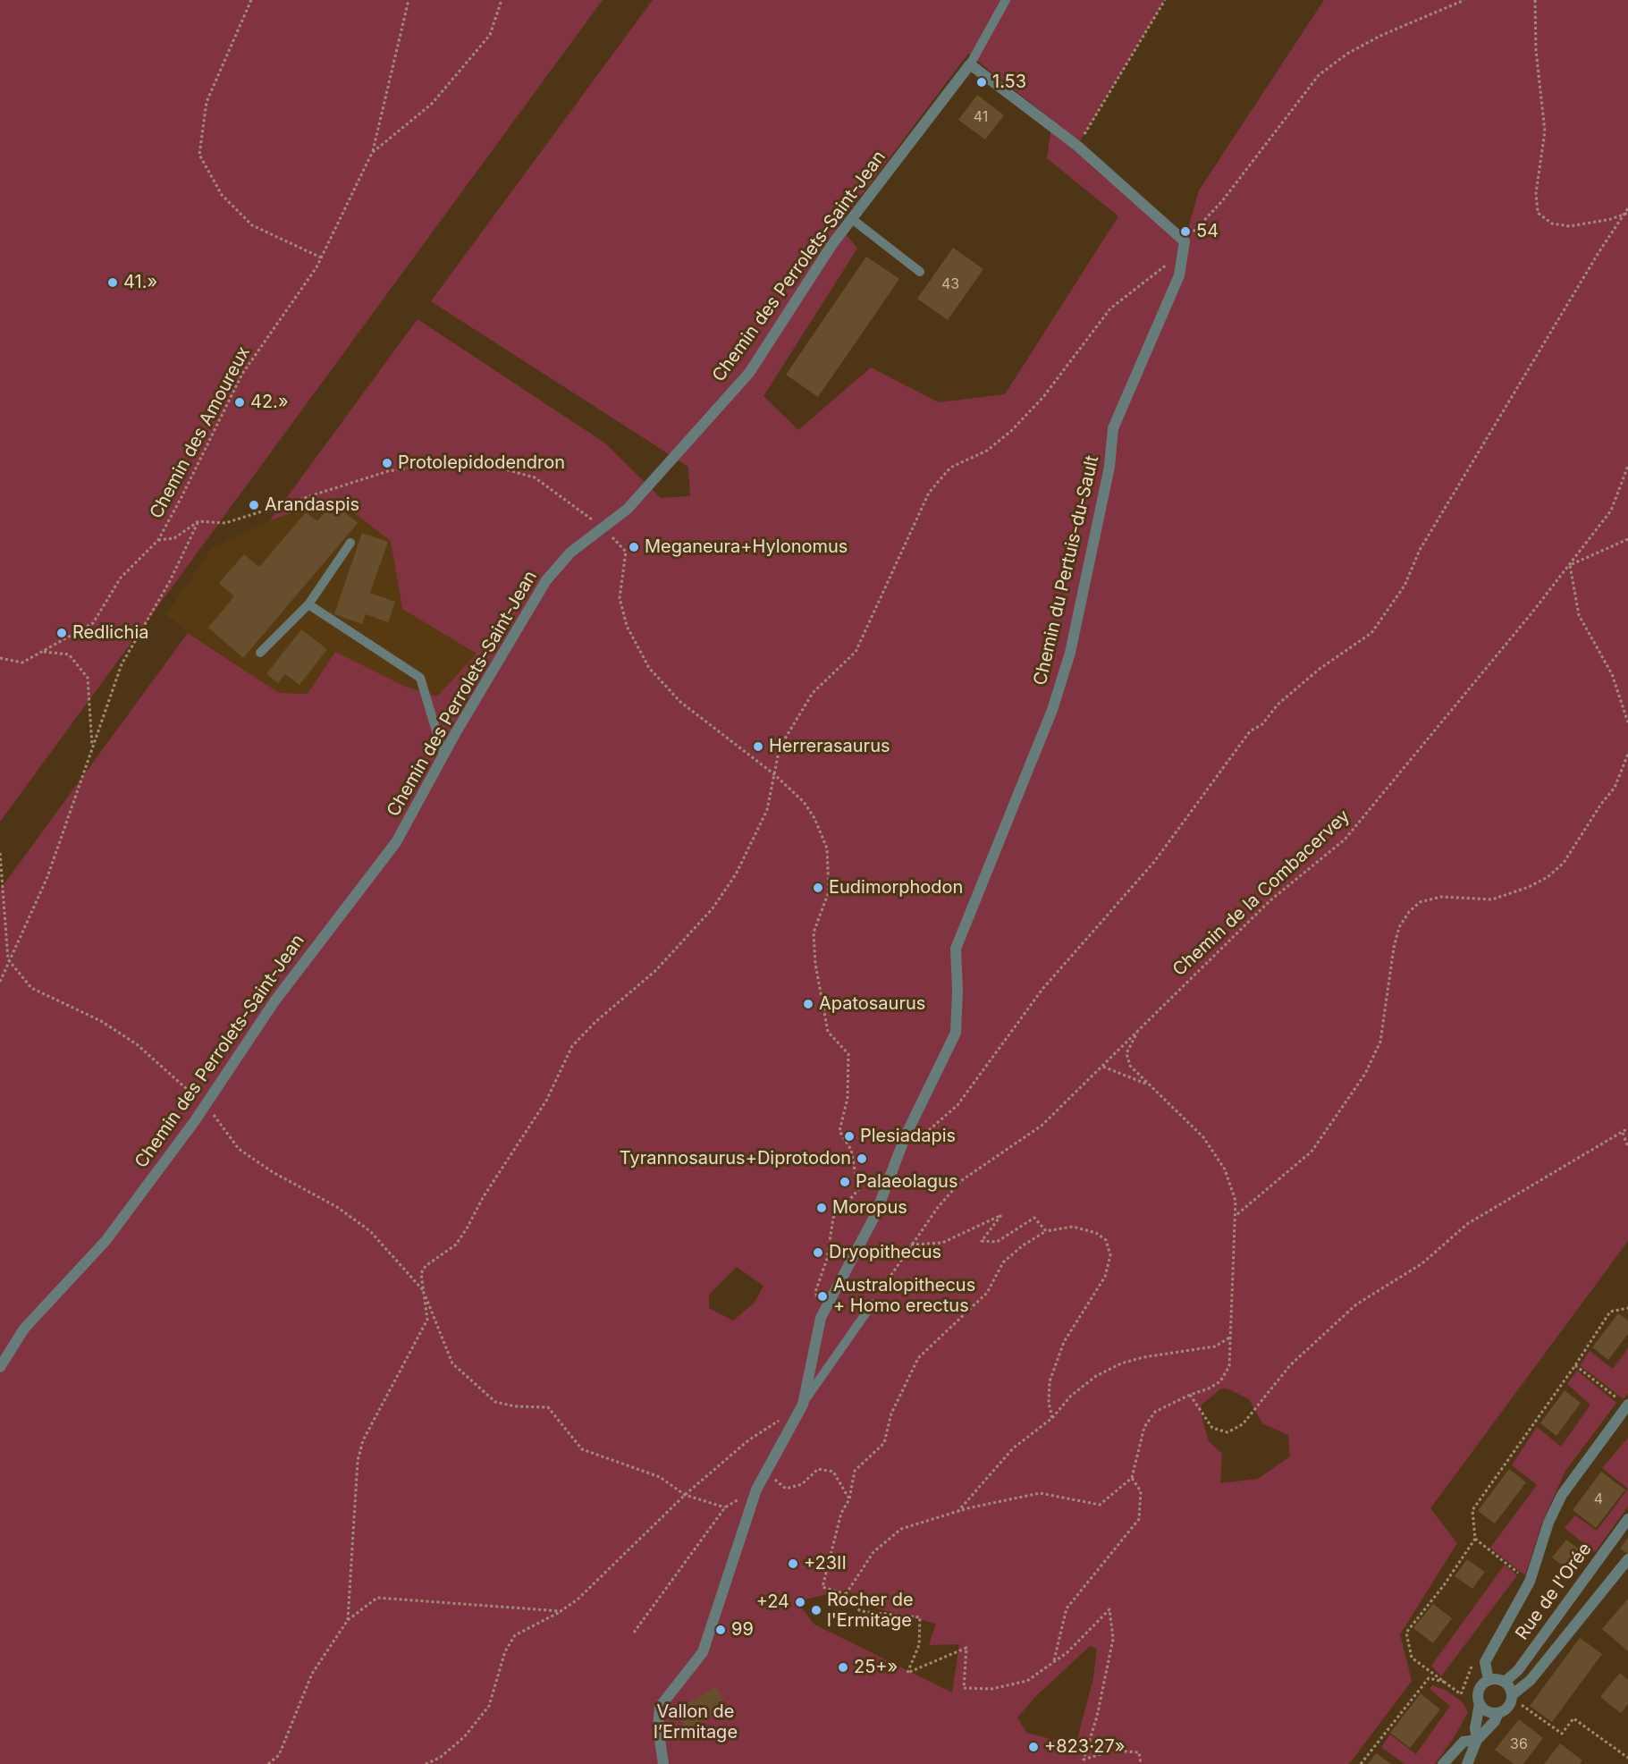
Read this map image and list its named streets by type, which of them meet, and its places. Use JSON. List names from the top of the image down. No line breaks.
{"streets":{"street":["Chemin des Perrolets-Saint-Jean","Chemin du Pertuis-du-Sault","Rue de l'Orée"],"path":["Chemin des Amoureux","Chemin de la Combacervey"]},"crossings":[["Chemin du Pertuis-du-Sault","Chemin de la Combacervey"]],"parks":["Vallon de l’Ermitage"],"places":["1.53","54","41.»","42.»","Protolepidodendron","Arandaspis","Meganeura+Hylonomus","Redlichia","Herrerasaurus","Eudimorphodon","Apatosaurus","Plesiadapis","Tyrannosaurus+Diprotodon","Palaeolagus","Moropus","Dryopithecus","Australopithecus + Homo erectus","+23II","+24","Rocher de l'Ermitage","99","25+»","+823·27»"],"house_numbers":["41","43","4","36"]}
